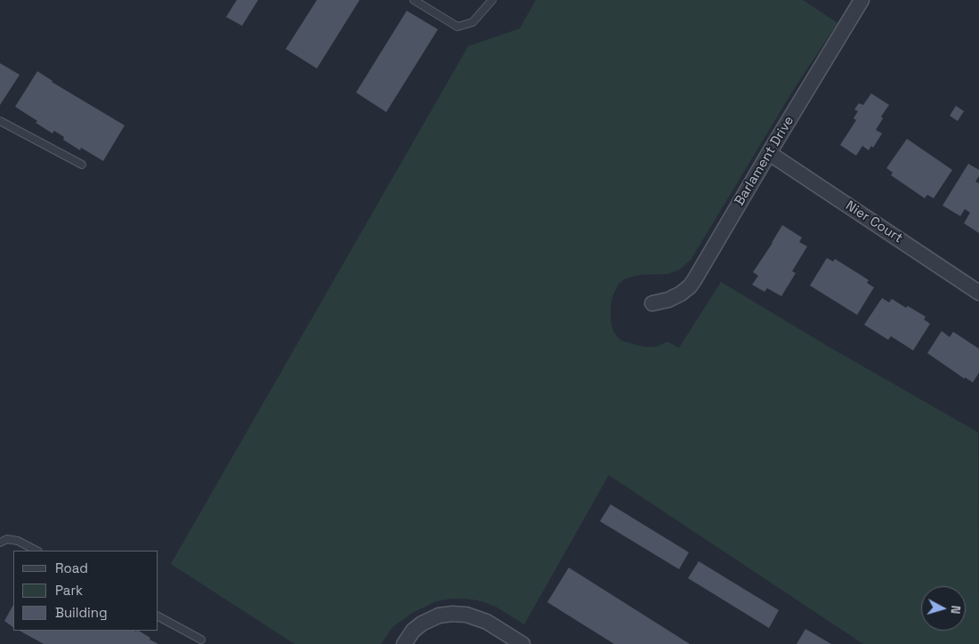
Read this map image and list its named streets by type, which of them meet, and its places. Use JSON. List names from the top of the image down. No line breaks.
{"streets":{"street":["Barlament Drive","Nier Court"]},"crossings":[["Barlament Drive","Nier Court"]],"legend":["Road","Park","Building"],"north":"right"}
